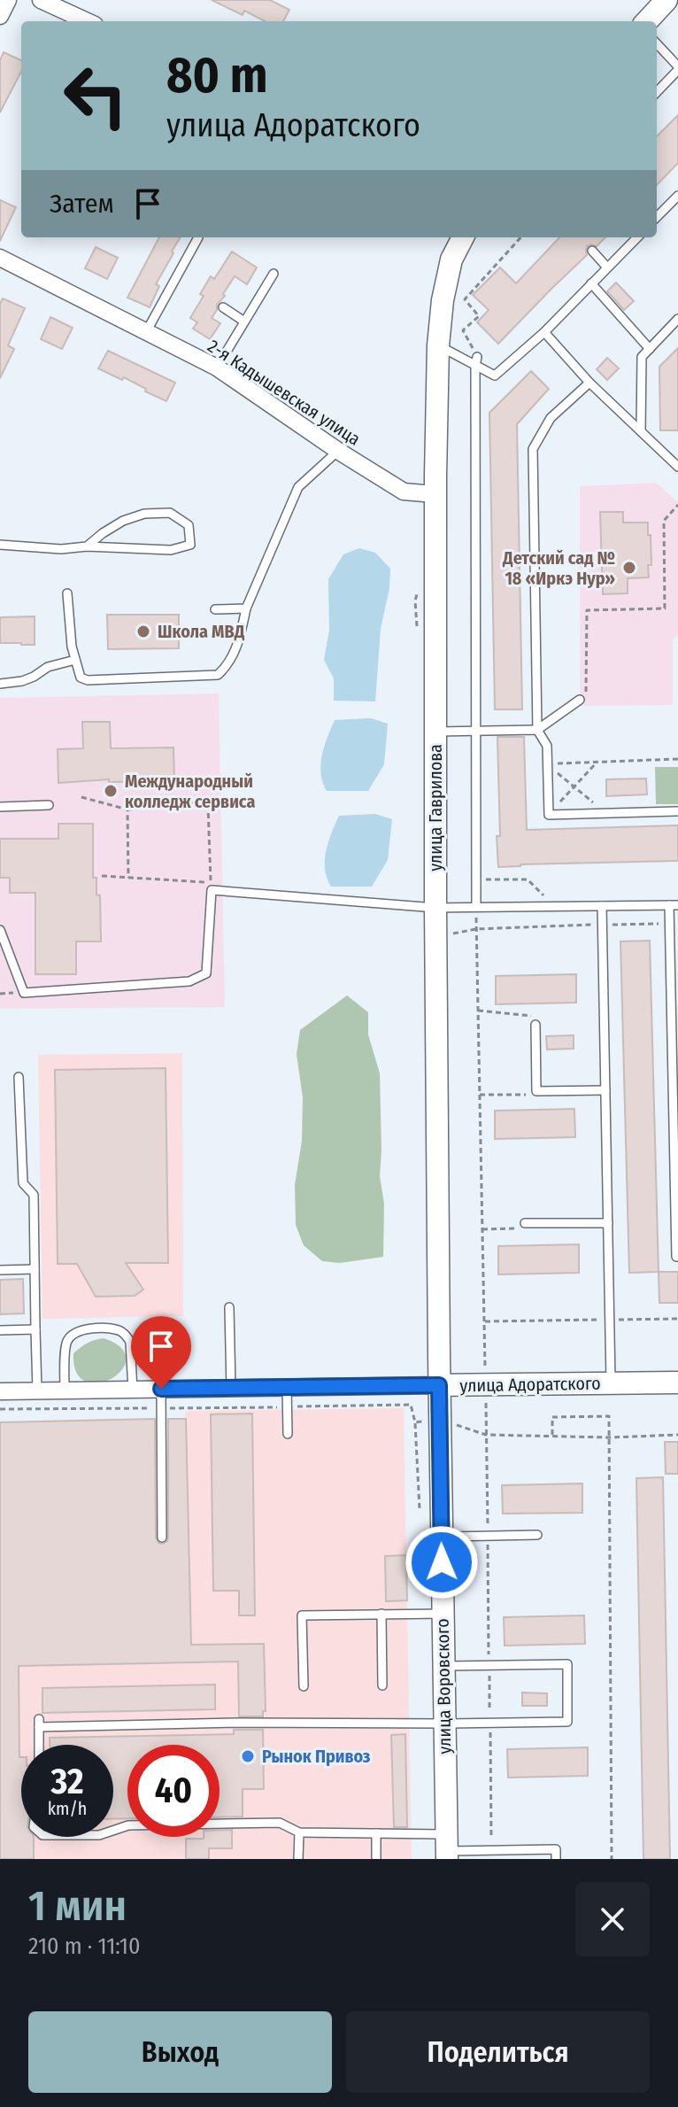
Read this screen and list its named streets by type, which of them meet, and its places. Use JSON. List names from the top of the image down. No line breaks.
{"streets":{"street":["2-я Кадышевская улица","улица Гаврилова","улица Адоратского","улица Воровского"]},"crossings":[["2-я Кадышевская улица","улица Гаврилова"],["улица Гаврилова","улица Адоратского"],["улица Гаврилова","улица Воровского"],["улица Адоратского","улица Воровского"]],"places":["Детский сад № 18 «Иркэ Нур»","Школа МВД","Международный колледж сервиса","Рынок Привоз"],"page":{"turn":["80 m","улица Адоратского"],"then":"Затем","speed":"32 km/h","limit":"40","heading":["1 мин","210 m · 11:10"],"buttons":["Выход","Поделиться"]}}
